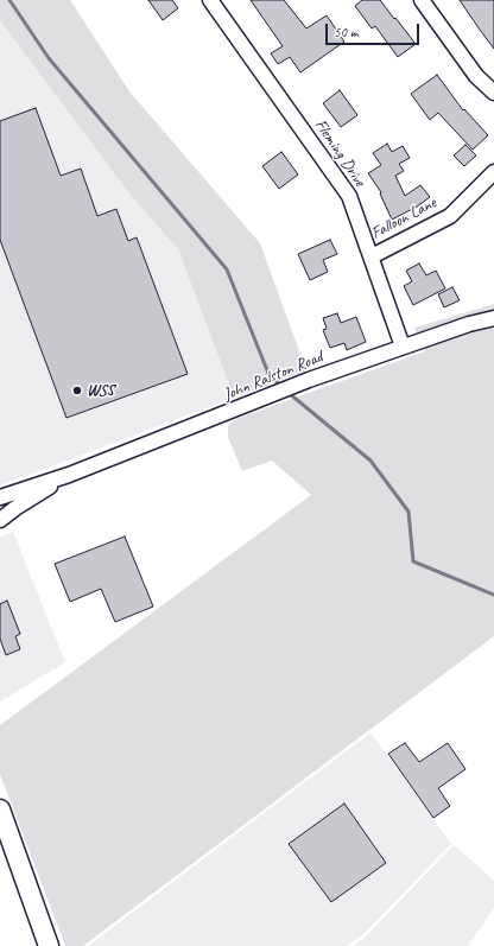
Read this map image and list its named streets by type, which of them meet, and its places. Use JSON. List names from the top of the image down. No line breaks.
{"streets":{"street":["Fleming Drive","Falloon Lane","John Ralston Road"]},"crossings":[["Fleming Drive","Falloon Lane"],["Fleming Drive","John Ralston Road"]],"places":["WSS"],"scale_bar":"50 m"}
